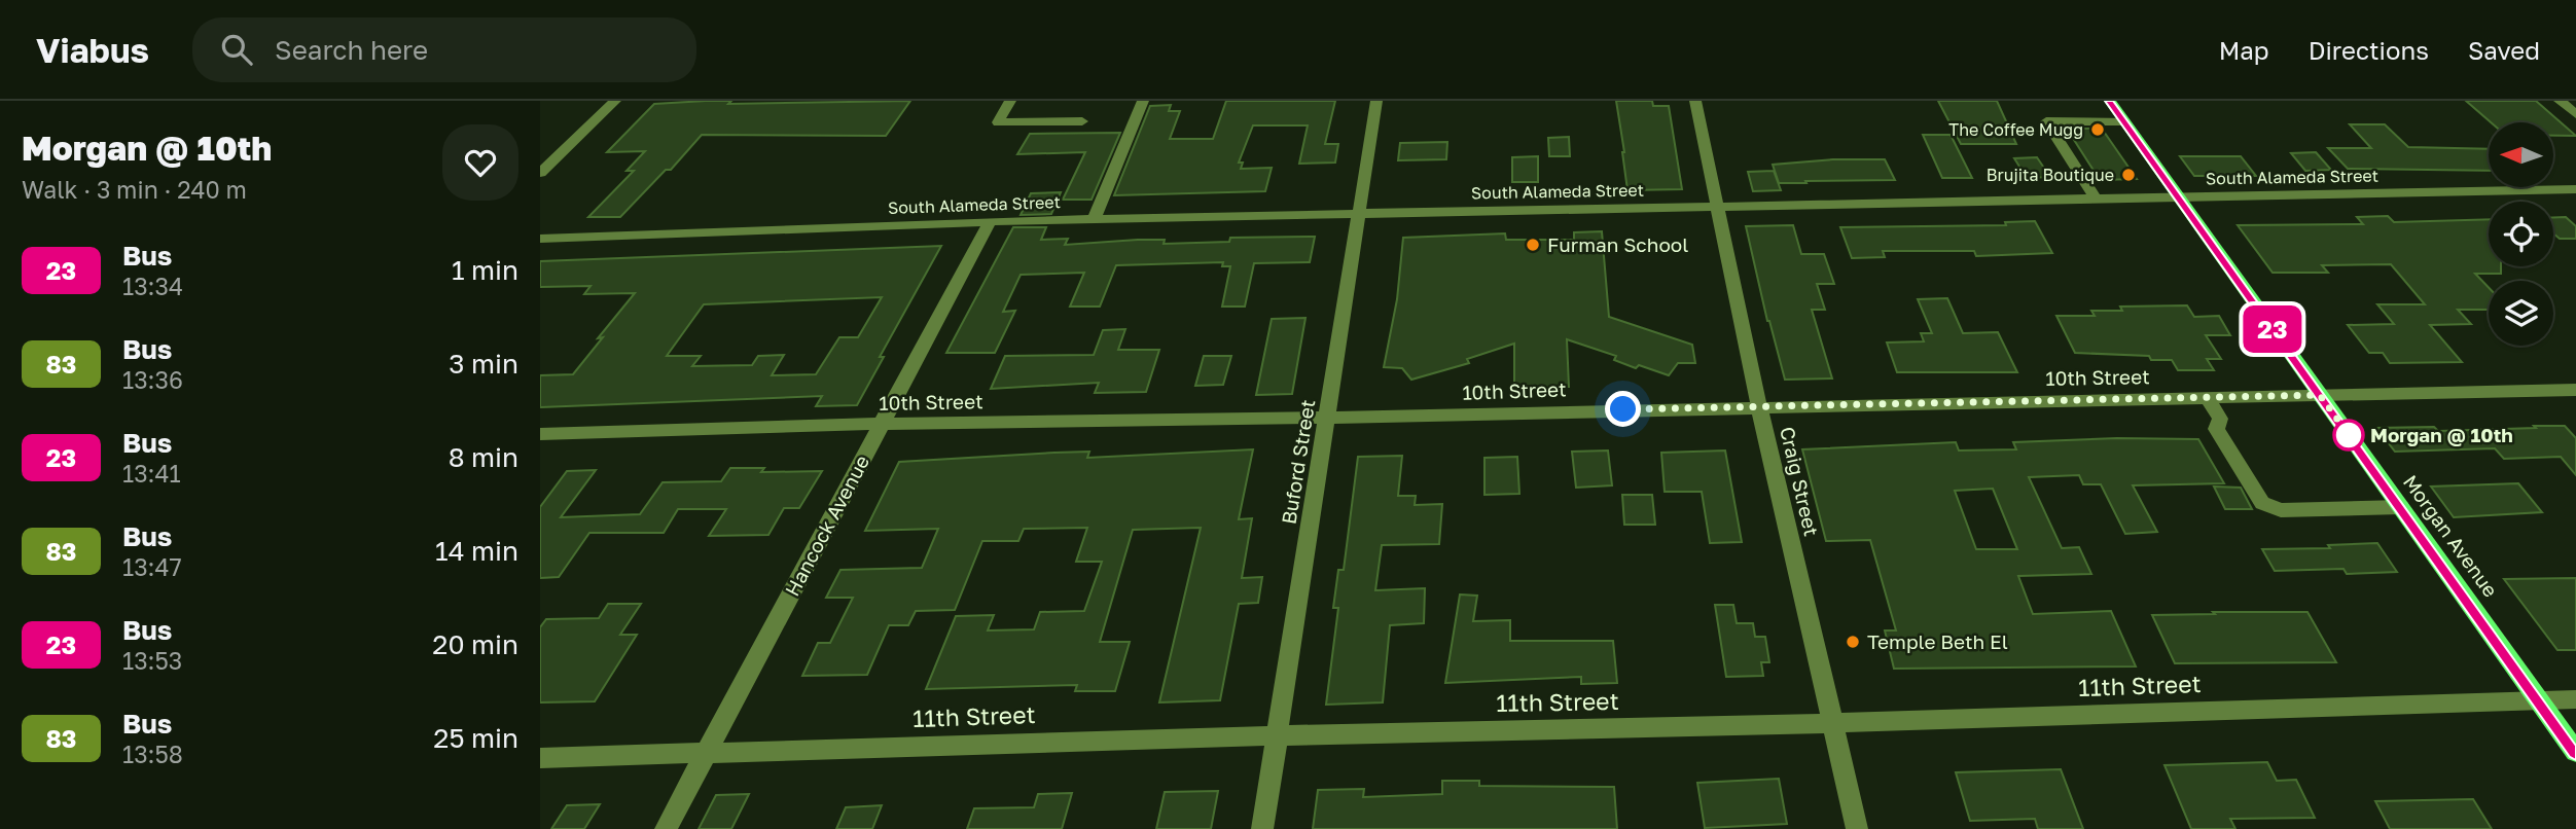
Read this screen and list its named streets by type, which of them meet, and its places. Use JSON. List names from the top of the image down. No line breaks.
{"streets":{"main road":["Morgan Avenue"],"street":["South Alameda Street","10th Street","Buford Street","Craig Street","Hancock Avenue","11th Street"]},"crossings":[["South Alameda Street","Buford Street"],["South Alameda Street","Craig Street"],["South Alameda Street","Hancock Avenue"],["South Alameda Street","Morgan Avenue"],["10th Street","Buford Street"],["10th Street","Craig Street"],["10th Street","Hancock Avenue"],["10th Street","Morgan Avenue"],["Buford Street","11th Street"],["Craig Street","11th Street"],["Hancock Avenue","11th Street"],["Morgan Avenue","11th Street"]],"places":["The Coffee Mugg","Brujita Boutique","Furman School","Morgan @ 10th","Temple Beth El"],"lines":["bus line 23"],"north":"left","page":{"header":"Viabus","search":"Search here","nav":["Map","Directions","Saved"],"heading":["Morgan @ 10th","Walk · 3 min · 240 m"],"on_map":"23","list":[{"mark":"23","name":"Bus","note":"13:34","value":"1 min"},{"mark":"83","name":"Bus","note":"13:36","value":"3 min"},{"mark":"23","name":"Bus","note":"13:41","value":"8 min"},{"mark":"83","name":"Bus","note":"13:47","value":"14 min"},{"mark":"23","name":"Bus","note":"13:53","value":"20 min"},{"mark":"83","name":"Bus","note":"13:58","value":"25 min"}]}}
